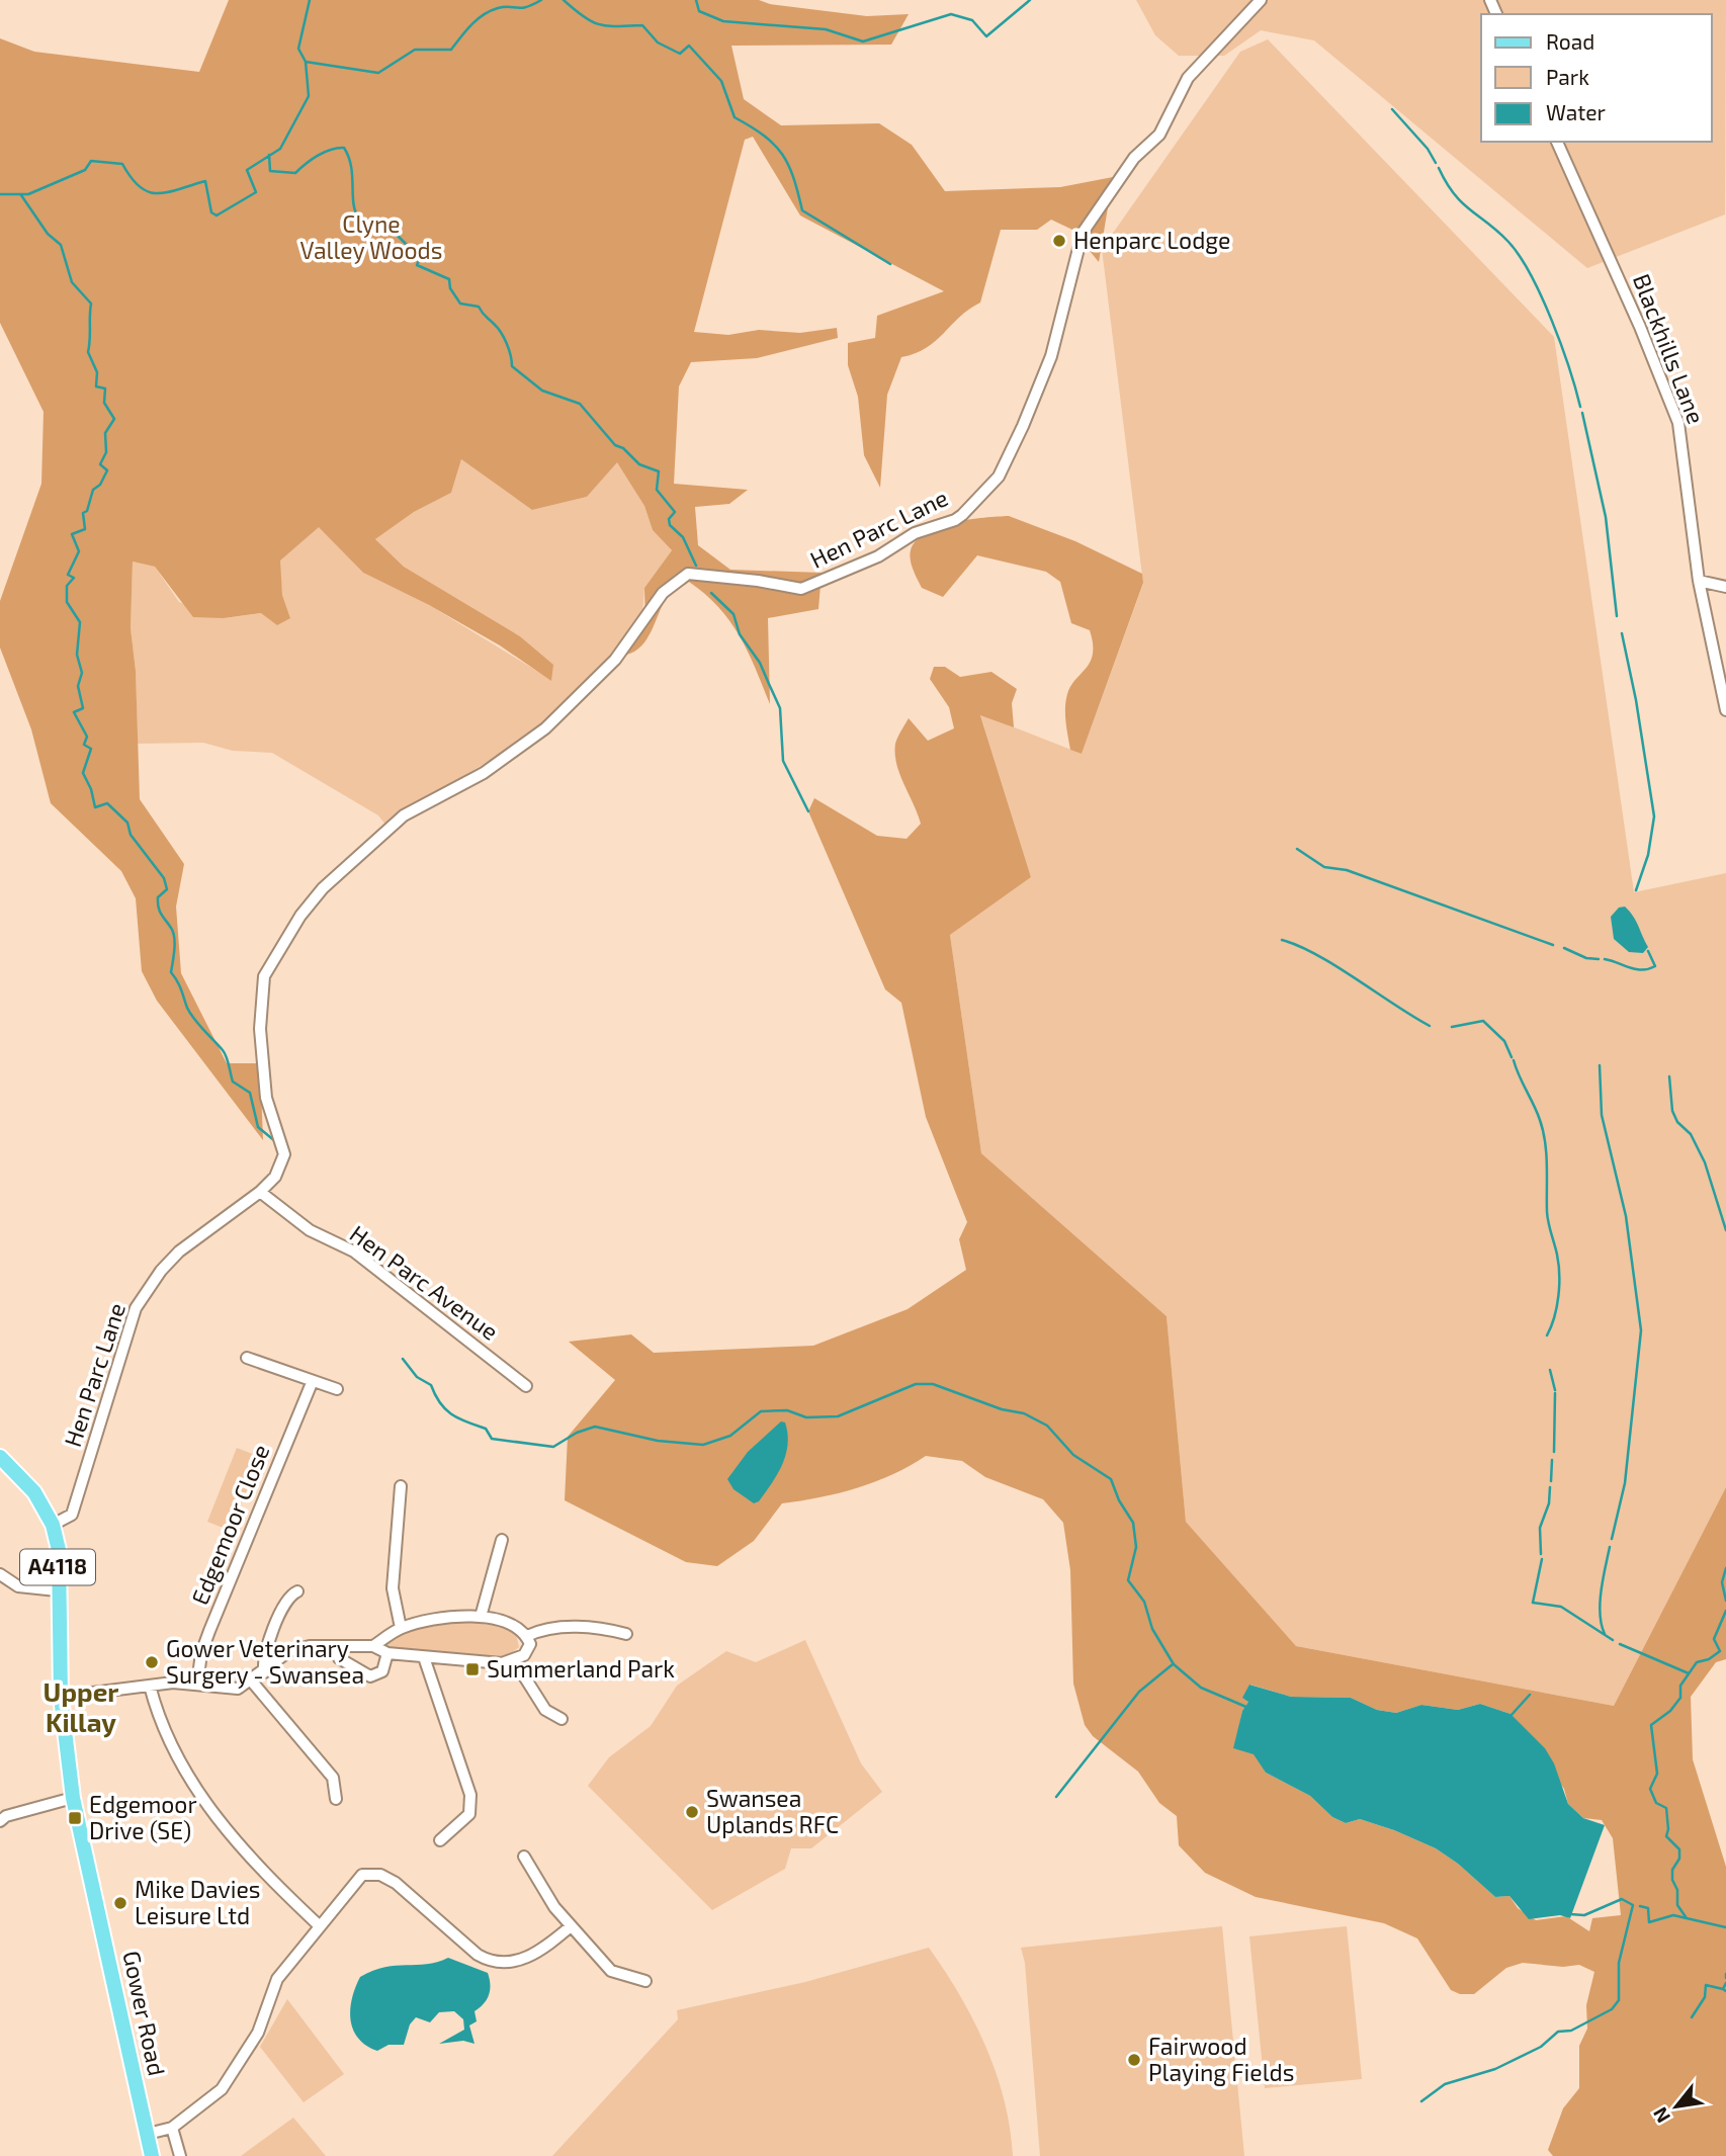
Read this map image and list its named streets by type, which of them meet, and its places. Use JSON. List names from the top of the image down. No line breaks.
{"streets":{"main road":["A4118","Gower Road"],"street":["Blackhills Lane","Hen Parc Lane","Hen Parc Avenue","Edgemoor Close"]},"crossings":[["Hen Parc Lane","Hen Parc Avenue"],["Hen Parc Lane","Gower Road"],["A4118","Gower Road"]],"districts":["Upper Killay"],"parks":["Clyne Valley Woods"],"places":{"other":["Henparc Lodge","Gower Veterinary Surgery - Swansea","Swansea Uplands RFC","Mike Davies Leisure Ltd","Fairwood Playing Fields"],"transit":["Summerland Park","Edgemoor Drive (SE)"]},"legend":["Road","Park","Water"],"north":"bottom left"}
